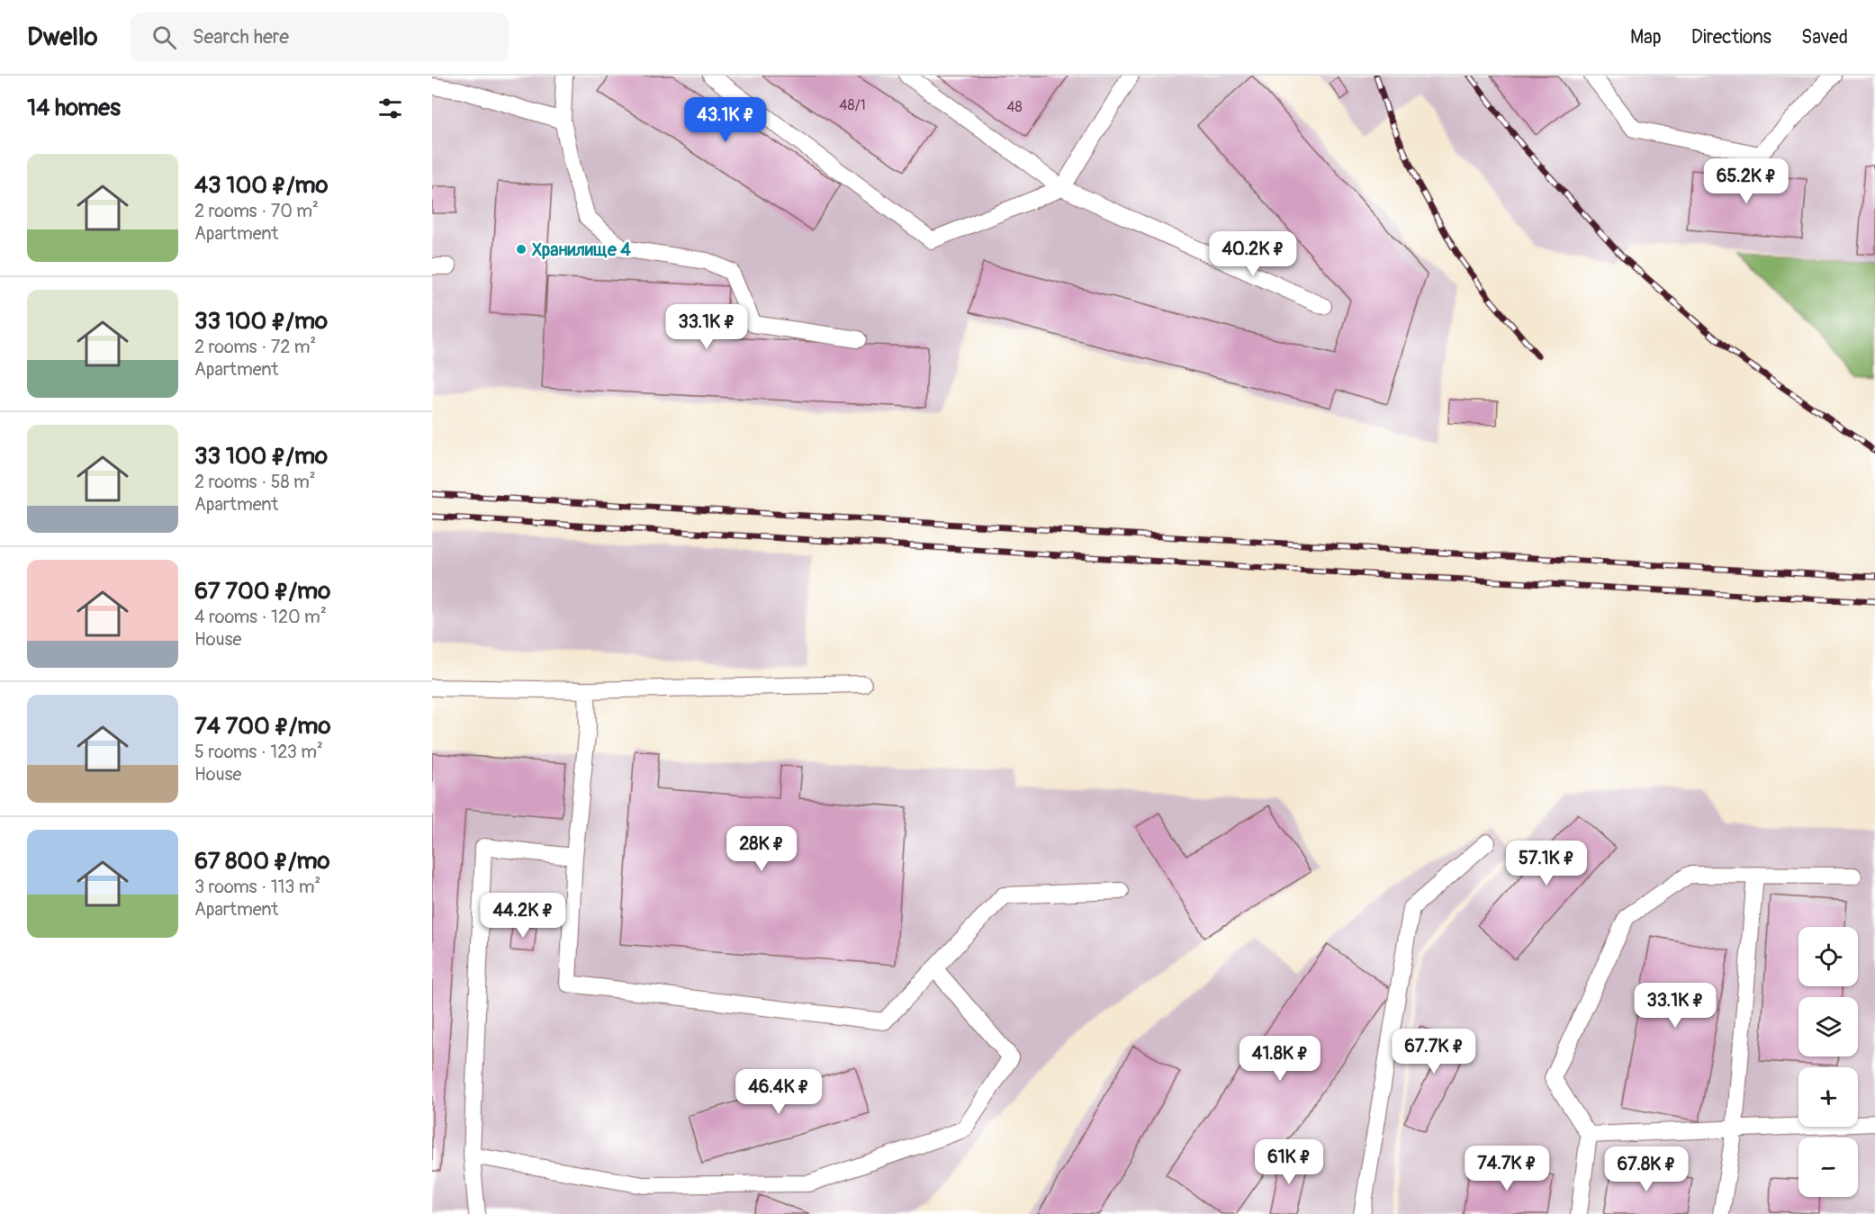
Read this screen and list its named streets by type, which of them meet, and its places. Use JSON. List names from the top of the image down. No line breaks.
{"places":["Хранилище 4"],"house_numbers":["48/1","48"],"page":{"header":"Dwello","search":"Search here","nav":["Map","Directions","Saved"],"heading":"14 homes","price":["43.1K ₽","65.2K ₽","40.2K ₽","33.1K ₽","28K ₽","57.1K ₽","44.2K ₽","33.1K ₽","67.7K ₽","41.8K ₽","46.4K ₽","61K ₽","74.7K ₽","67.8K ₽"],"list":[{"name":"43 100 ₽/mo","note":"2 rooms · 70 m² · Apartment"},{"name":"33 100 ₽/mo","note":"2 rooms · 72 m² · Apartment"},{"name":"33 100 ₽/mo","note":"2 rooms · 58 m² · Apartment"},{"name":"67 700 ₽/mo","note":"4 rooms · 120 m² · House"},{"name":"74 700 ₽/mo","note":"5 rooms · 123 m² · House"},{"name":"67 800 ₽/mo","note":"3 rooms · 113 m² · Apartment"}],"map_buttons":["+","−"]}}
